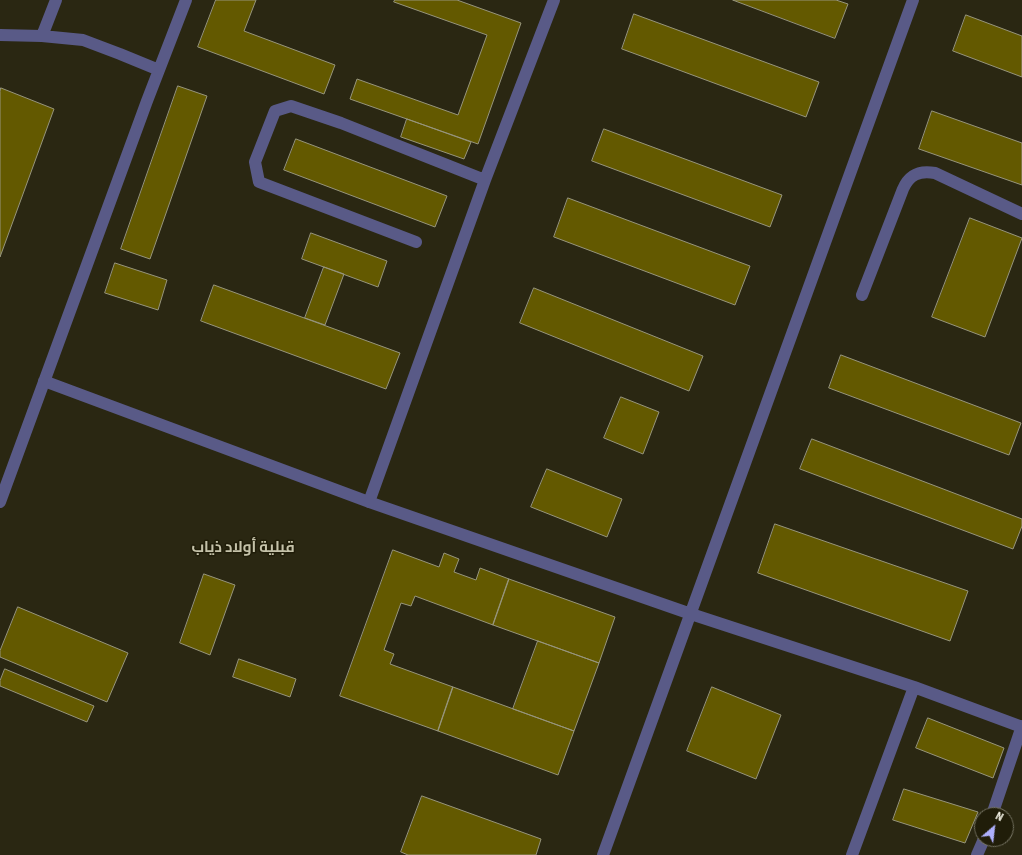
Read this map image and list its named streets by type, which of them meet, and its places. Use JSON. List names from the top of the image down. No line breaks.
{"districts":["قبلية أولاد ذياب"],"north":"top right"}
